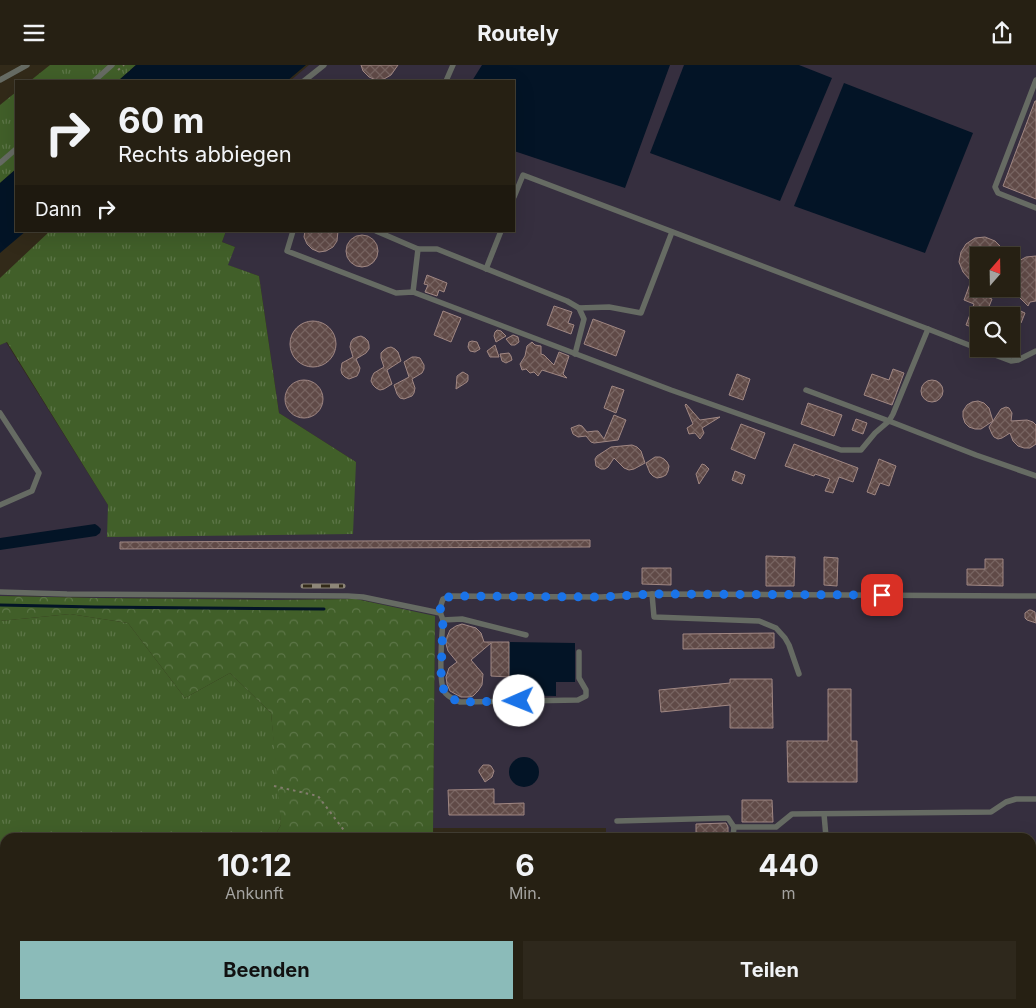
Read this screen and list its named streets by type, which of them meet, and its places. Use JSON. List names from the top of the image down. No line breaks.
{"north":"top","page":{"header":"Routely","turn":["60 m","Rechts abbiegen"],"then":"Dann","eta":["10:12","Ankunft","6","Min.","440","m"],"buttons":["Beenden","Teilen"]}}
